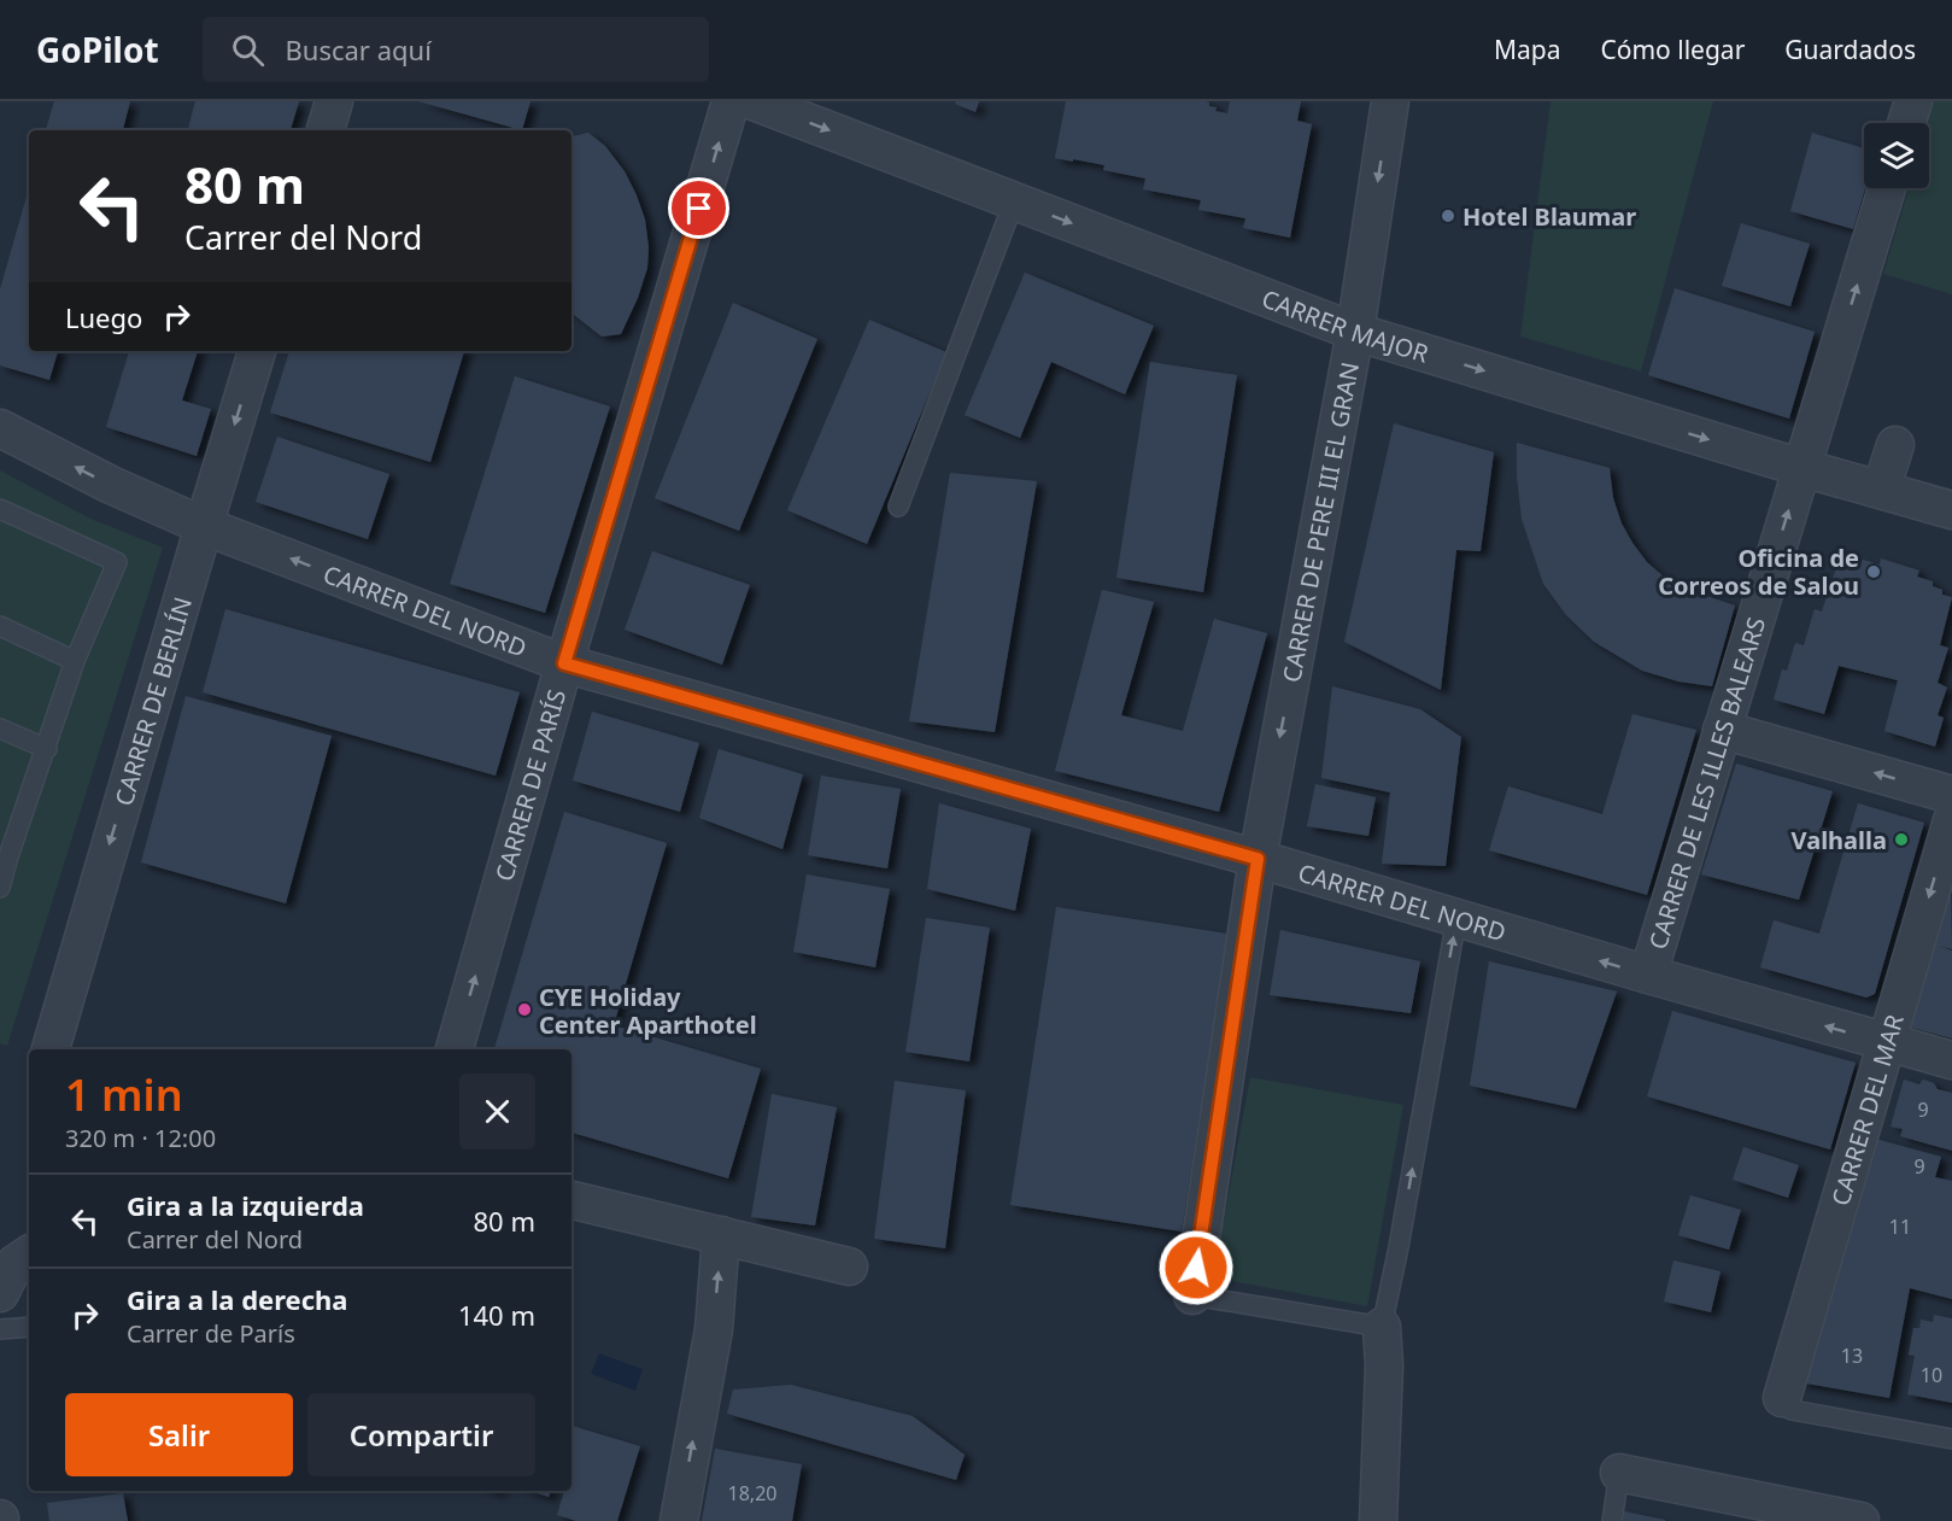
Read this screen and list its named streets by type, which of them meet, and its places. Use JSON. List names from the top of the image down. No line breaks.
{"streets":{"street":["CARRER MAJOR","CARRER DE PERE III EL GRAN","CARRER DEL NORD","CARRER DE BERLÍN","CARRER DE LES ILLES BALEARS","CARRER DE PARÍS","CARRER DEL MAR"]},"crossings":[["CARRER MAJOR","CARRER DE PERE III EL GRAN"],["CARRER MAJOR","CARRER DE LES ILLES BALEARS"],["CARRER DE PERE III EL GRAN","CARRER DEL NORD"],["CARRER DEL NORD","CARRER DE BERLÍN"],["CARRER DEL NORD","CARRER DE LES ILLES BALEARS"],["CARRER DEL NORD","CARRER DE PARÍS"],["CARRER DEL NORD","CARRER DEL MAR"]],"one_way":["CARRER MAJOR","CARRER DE PERE III EL GRAN","CARRER DEL NORD","CARRER DE BERLÍN","CARRER DE LES ILLES BALEARS","CARRER DE PARÍS","CARRER DEL MAR"],"places":["Hotel Blaumar","Oficina de Correos de Salou","Valhalla","CYE Holiday Center Aparthotel"],"house_numbers":["9","9","11","13","10","18,20"],"page":{"header":"GoPilot","search":"Buscar aquí","nav":["Mapa","Cómo llegar","Guardados"],"turn":["80 m","Carrer del Nord"],"then":"Luego","heading":["1 min","320 m · 12:00"],"list":[{"name":"Gira a la izquierda","note":"Carrer del Nord","value":"80 m"},{"name":"Gira a la derecha","note":"Carrer de París","value":"140 m"}],"buttons":["Salir","Compartir"]}}
